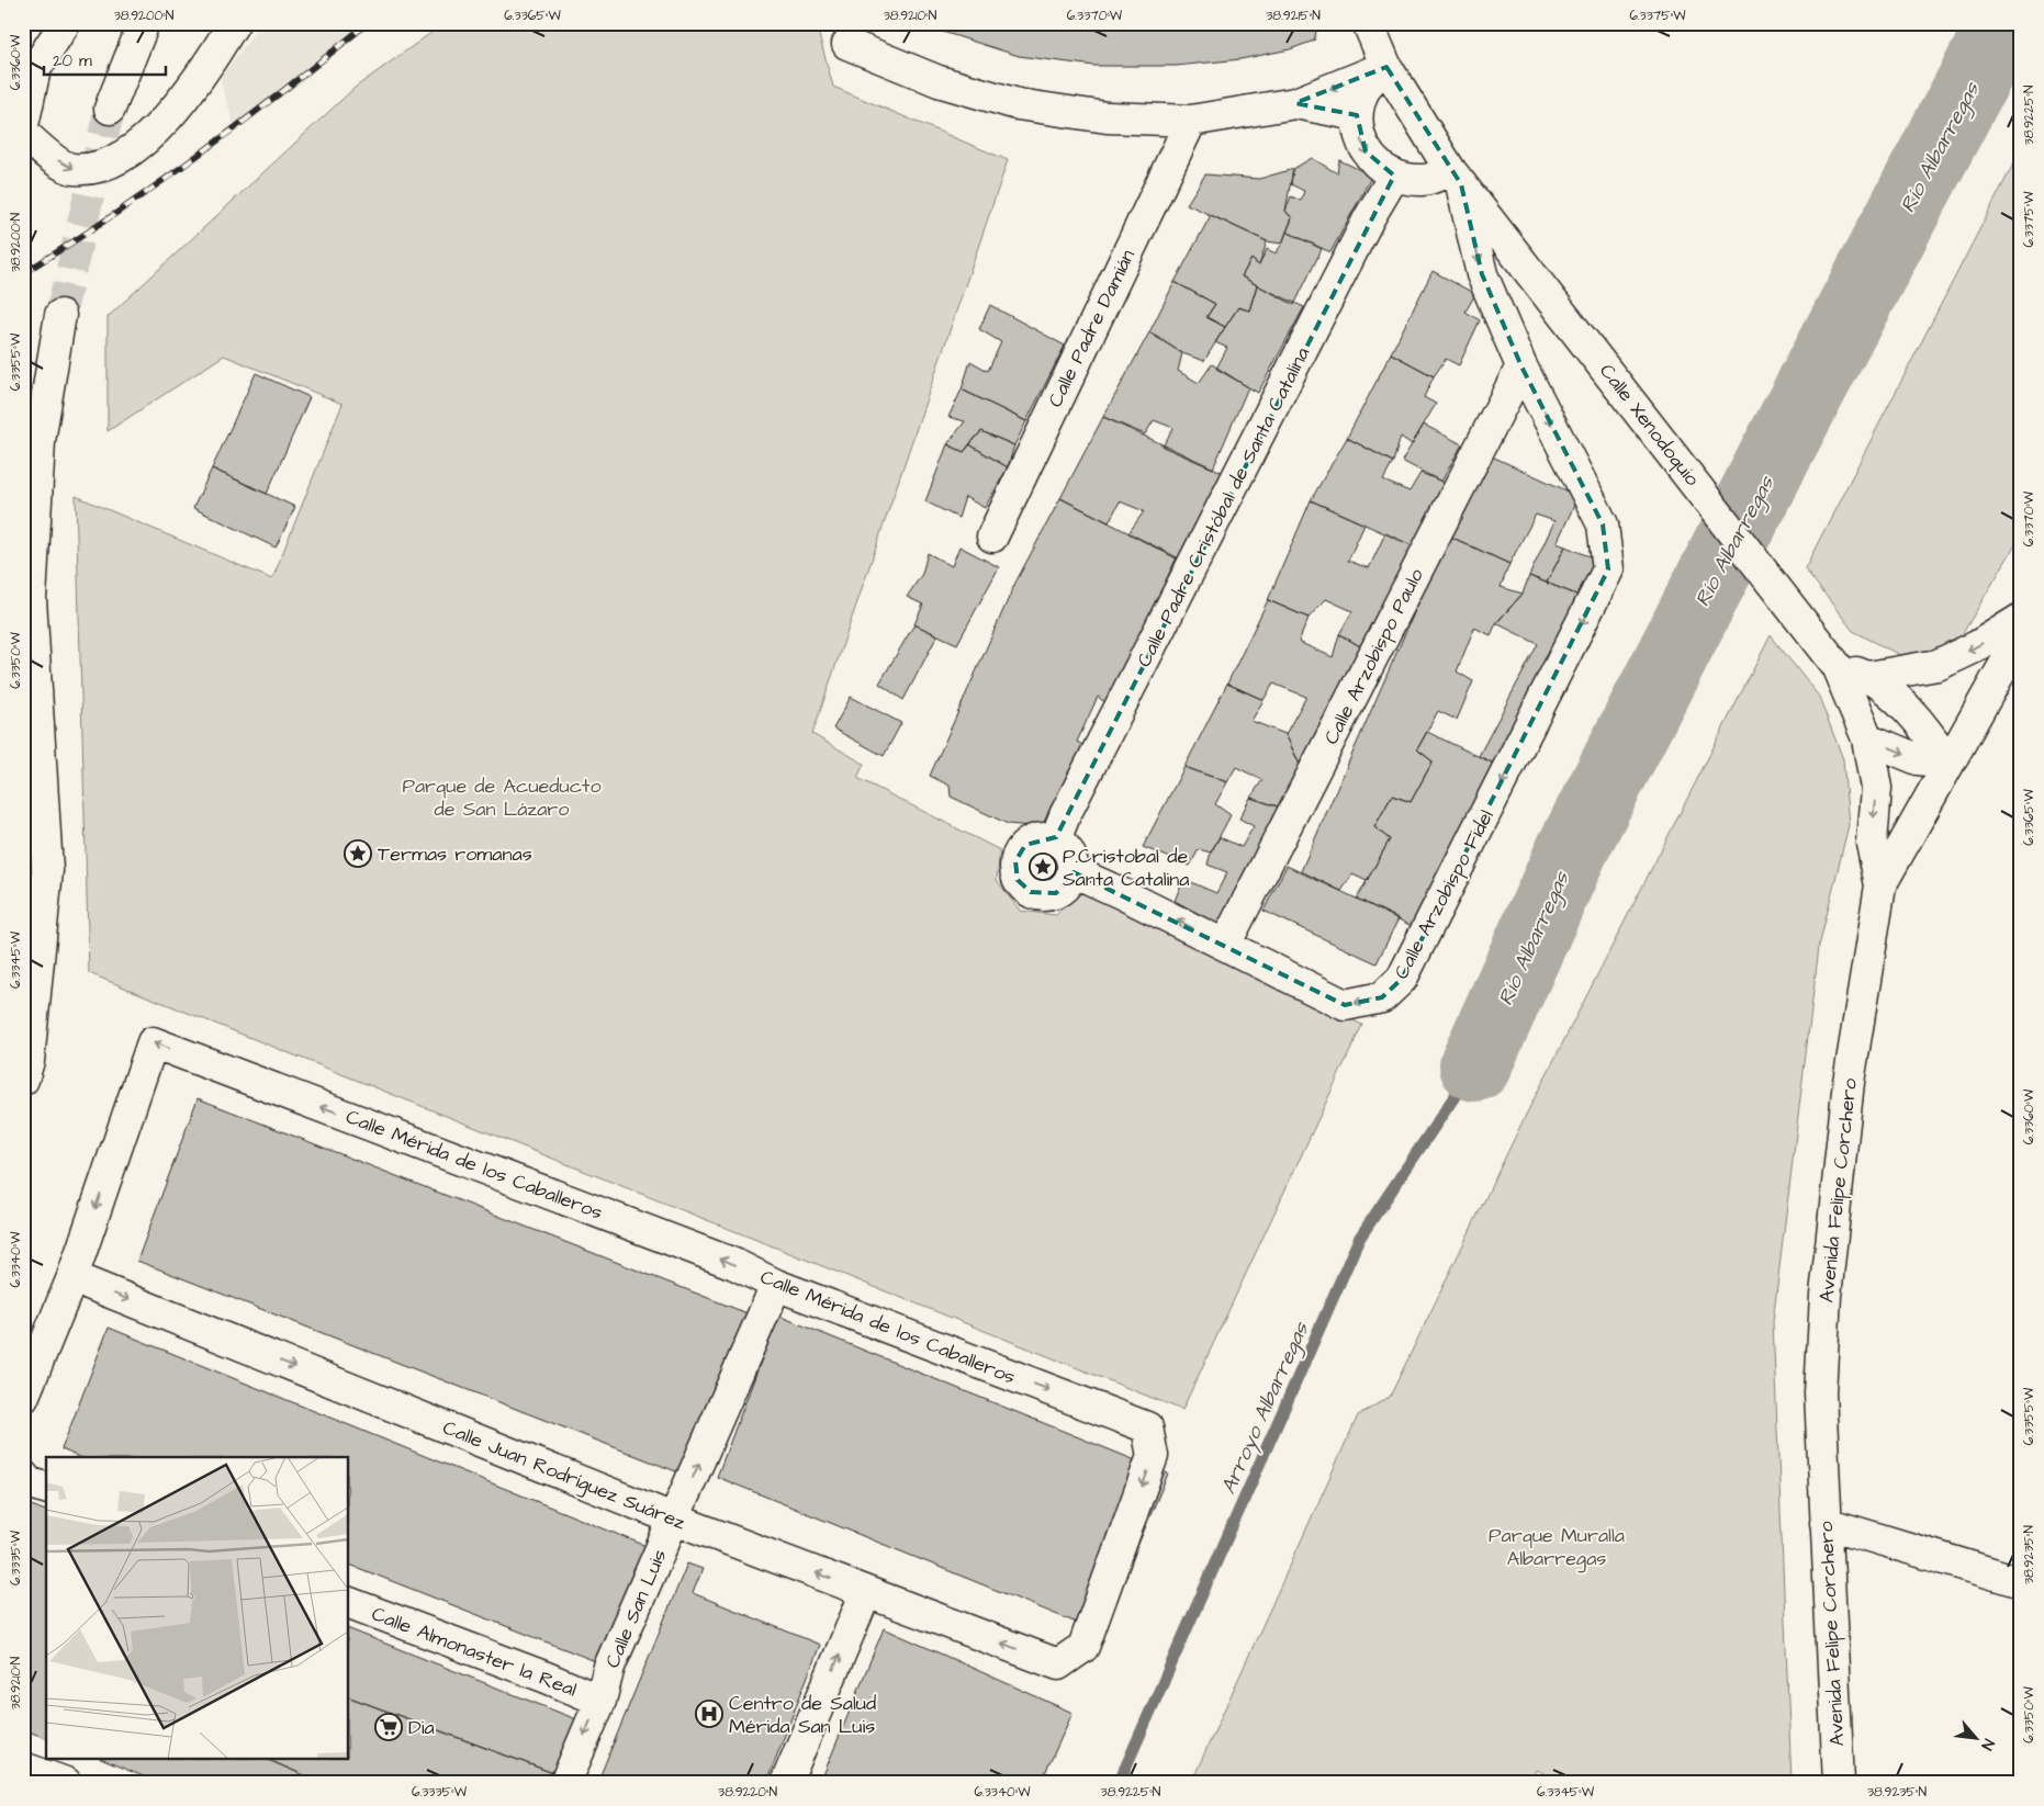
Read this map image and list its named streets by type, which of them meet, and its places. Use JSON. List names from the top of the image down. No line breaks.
{"streets":{"street":["Calle Padre Damián","Calle Xenodoquio","Calle Padre Cristóbal de Santa Catalina","Calle Arzobispo Paulo","Calle Arzobispo Fidel","Calle Mérida de los Caballeros","Avenida Felipe Corchero","Calle Juan Rodríguez Suárez","Calle San Luis","Calle Almonaster la Real"]},"crossings":[["Calle Xenodoquio","Calle Arzobispo Paulo"],["Calle Xenodoquio","Calle Arzobispo Fidel"],["Calle Xenodoquio","Avenida Felipe Corchero"],["Calle Padre Cristóbal de Santa Catalina","Calle Arzobispo Fidel"],["Calle Arzobispo Paulo","Calle Arzobispo Fidel"],["Calle Mérida de los Caballeros","Calle Juan Rodríguez Suárez"],["Calle Mérida de los Caballeros","Calle San Luis"],["Calle Juan Rodríguez Suárez","Calle San Luis"],["Calle San Luis","Calle Almonaster la Real"]],"water":["Río Albarregas","Arroyo Albarregas"],"parks":["Parque de Acueducto de San Lázaro","Parque Muralla Albarregas"],"places":{"place":["Termas romanas","P.Cristobal de Santa Catalina"],"hospital":["Centro de Salud Mérida San Luis"],"supermarket":["Dia"]},"scale_bar":"20 m","north":"bottom right","coordinates":["38.9200°N","6.3365°W","38.9210°N","6.3370°W","38.9215°N","6.3375°W","6.3360°W","38.9225°N","6.3355°W","6.3350°W","6.3345°W","6.3340°W","38.9235°N","6.3335°W","38.9220°N"]}
